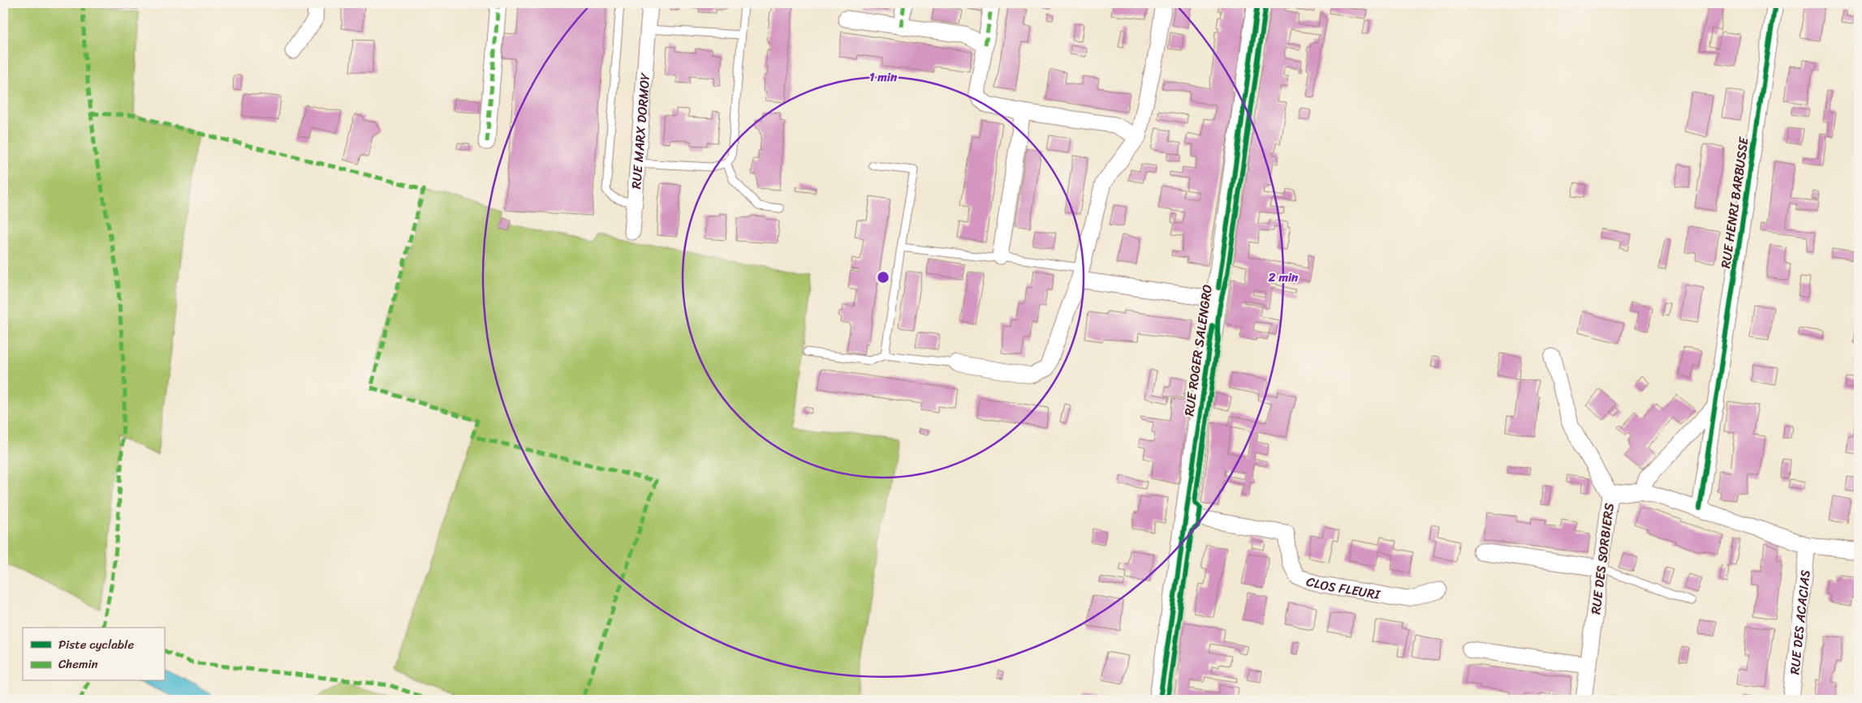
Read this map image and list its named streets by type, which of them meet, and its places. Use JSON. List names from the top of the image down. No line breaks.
{"streets":{"street":["RUE MARX DORMOY","RUE HENRI BARBUSSE","RUE ROGER SALENGRO","RUE DES SORBIERS","CLOS FLEURI","RUE DES ACACIAS"]},"crossings":[["RUE ROGER SALENGRO","CLOS FLEURI"]],"legend":["Piste cyclable","Chemin"],"rings":["1 min","2 min"]}
